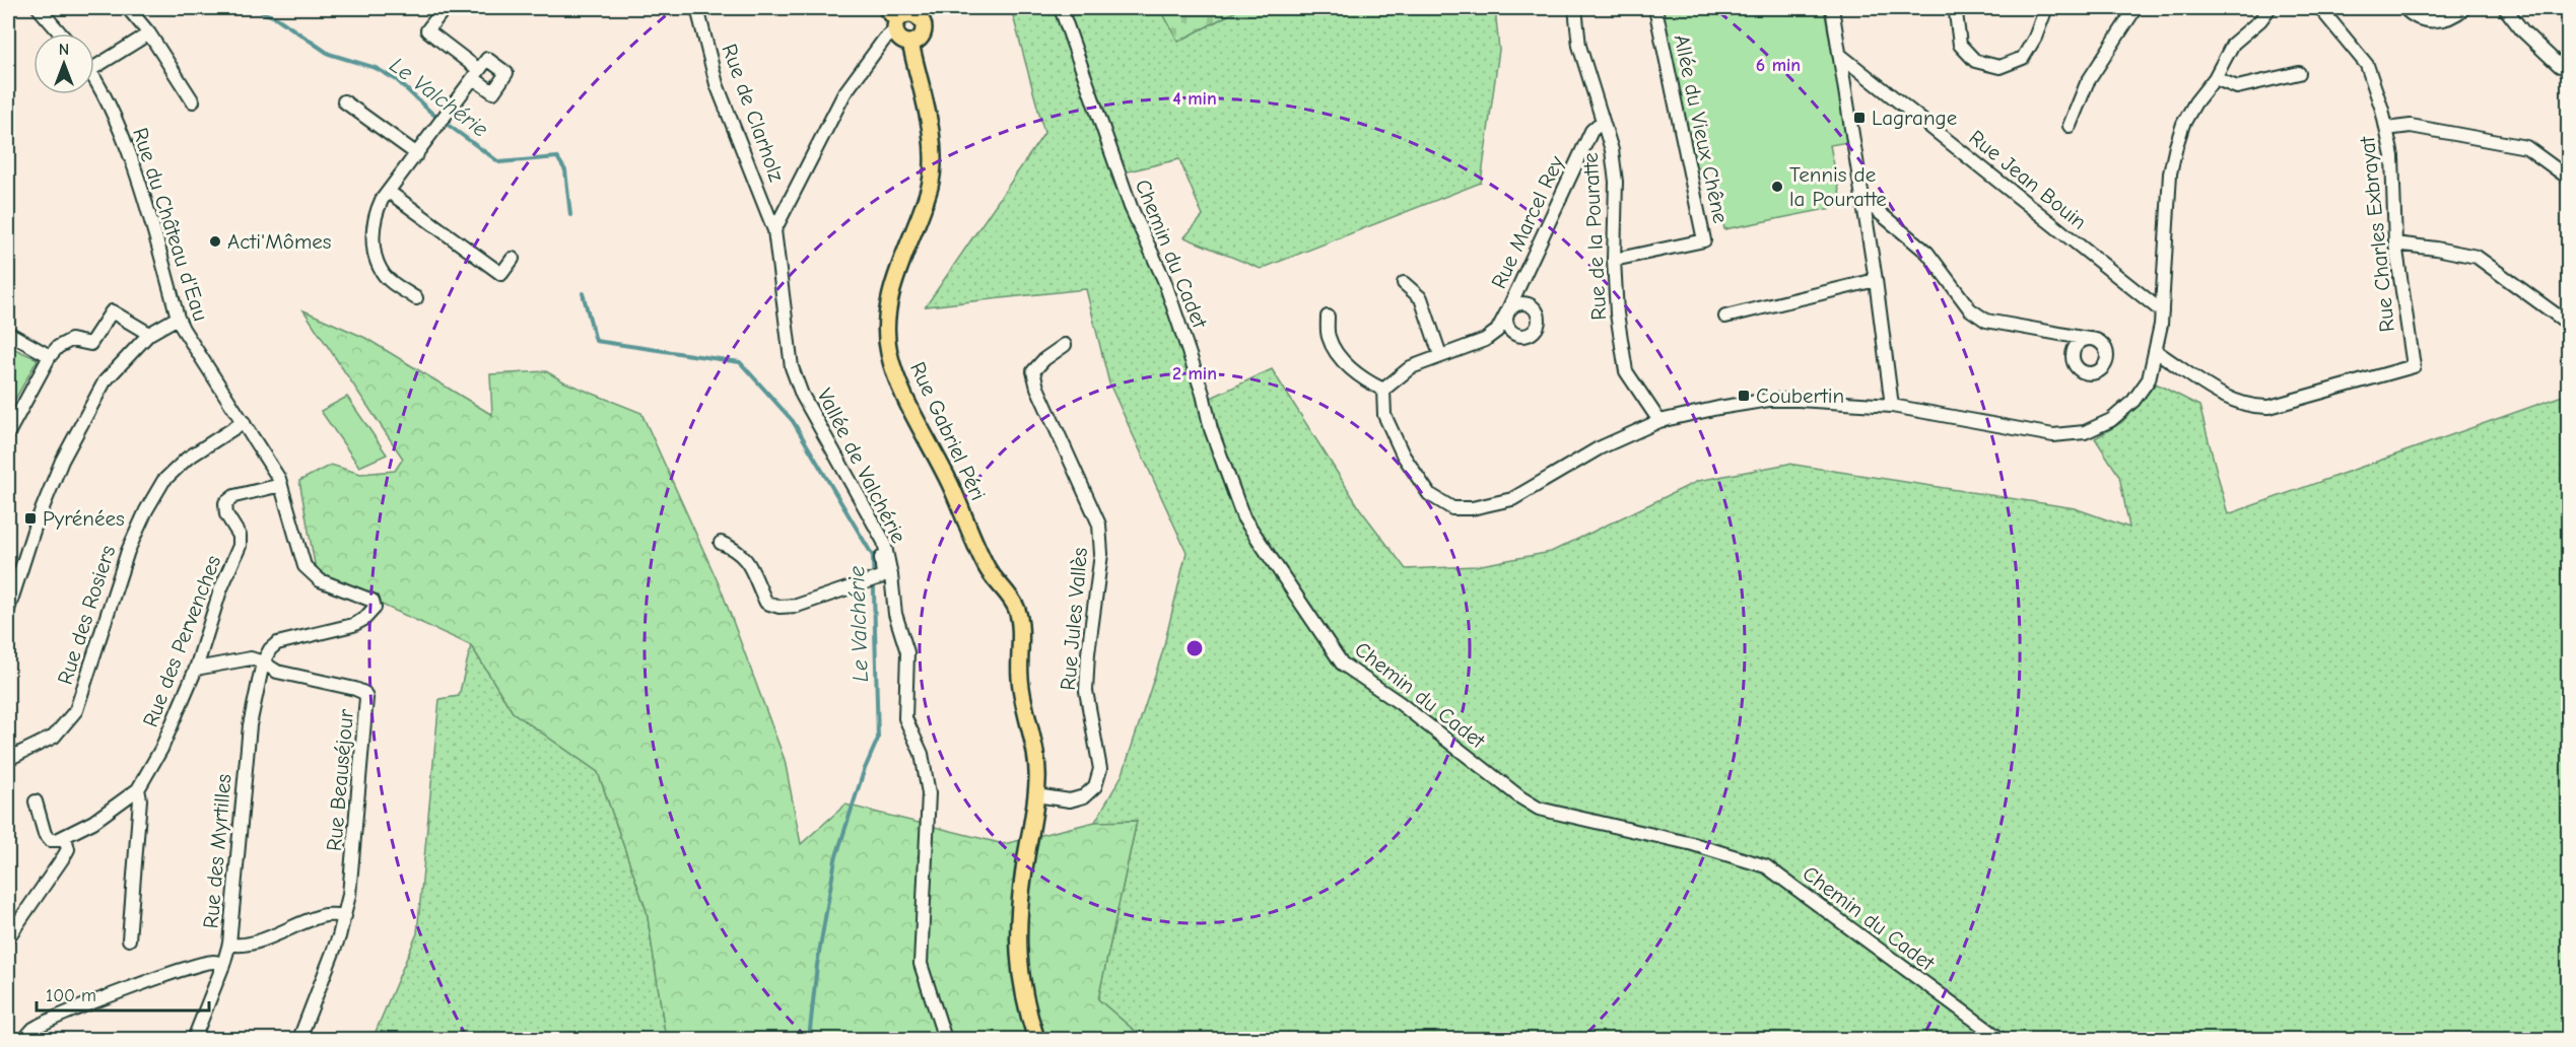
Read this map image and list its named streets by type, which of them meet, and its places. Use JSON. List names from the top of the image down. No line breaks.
{"streets":{"main road":["Rue Gabriel Péri"],"street":["Rue de Clarholz","Allée du Vieux Chêne","Rue Jean Bouin","Rue Marcel Rey","Rue du Château d'Eau","Rue Charles Exbrayat","Rue de la Pouratte","Chemin du Cadet","Vallée de Valchérie","Rue des Rosiers","Rue Jules Vallès","Rue des Pervenches","Rue Beauséjour","Rue des Myrtilles"]},"crossings":[["Rue de Clarholz","Vallée de Valchérie"],["Allée du Vieux Chêne","Rue de la Pouratte"],["Rue Marcel Rey","Rue de la Pouratte"],["Rue du Château d'Eau","Rue des Rosiers"],["Rue du Château d'Eau","Rue des Pervenches"],["Rue du Château d'Eau","Rue Beauséjour"],["Rue du Château d'Eau","Rue des Myrtilles"],["Rue Gabriel Péri","Rue Jules Vallès"],["Rue des Pervenches","Rue Beauséjour"],["Rue Beauséjour","Rue des Myrtilles"]],"water":["Le Valchérie"],"places":{"transit":["Lagrange","Coubertin","Pyrénées"],"other":["Tennis de la Pouratte","Acti'Mômes"]},"scale_bar":"100 m","north":"top","rings":["6 min","4 min","2 min"]}
